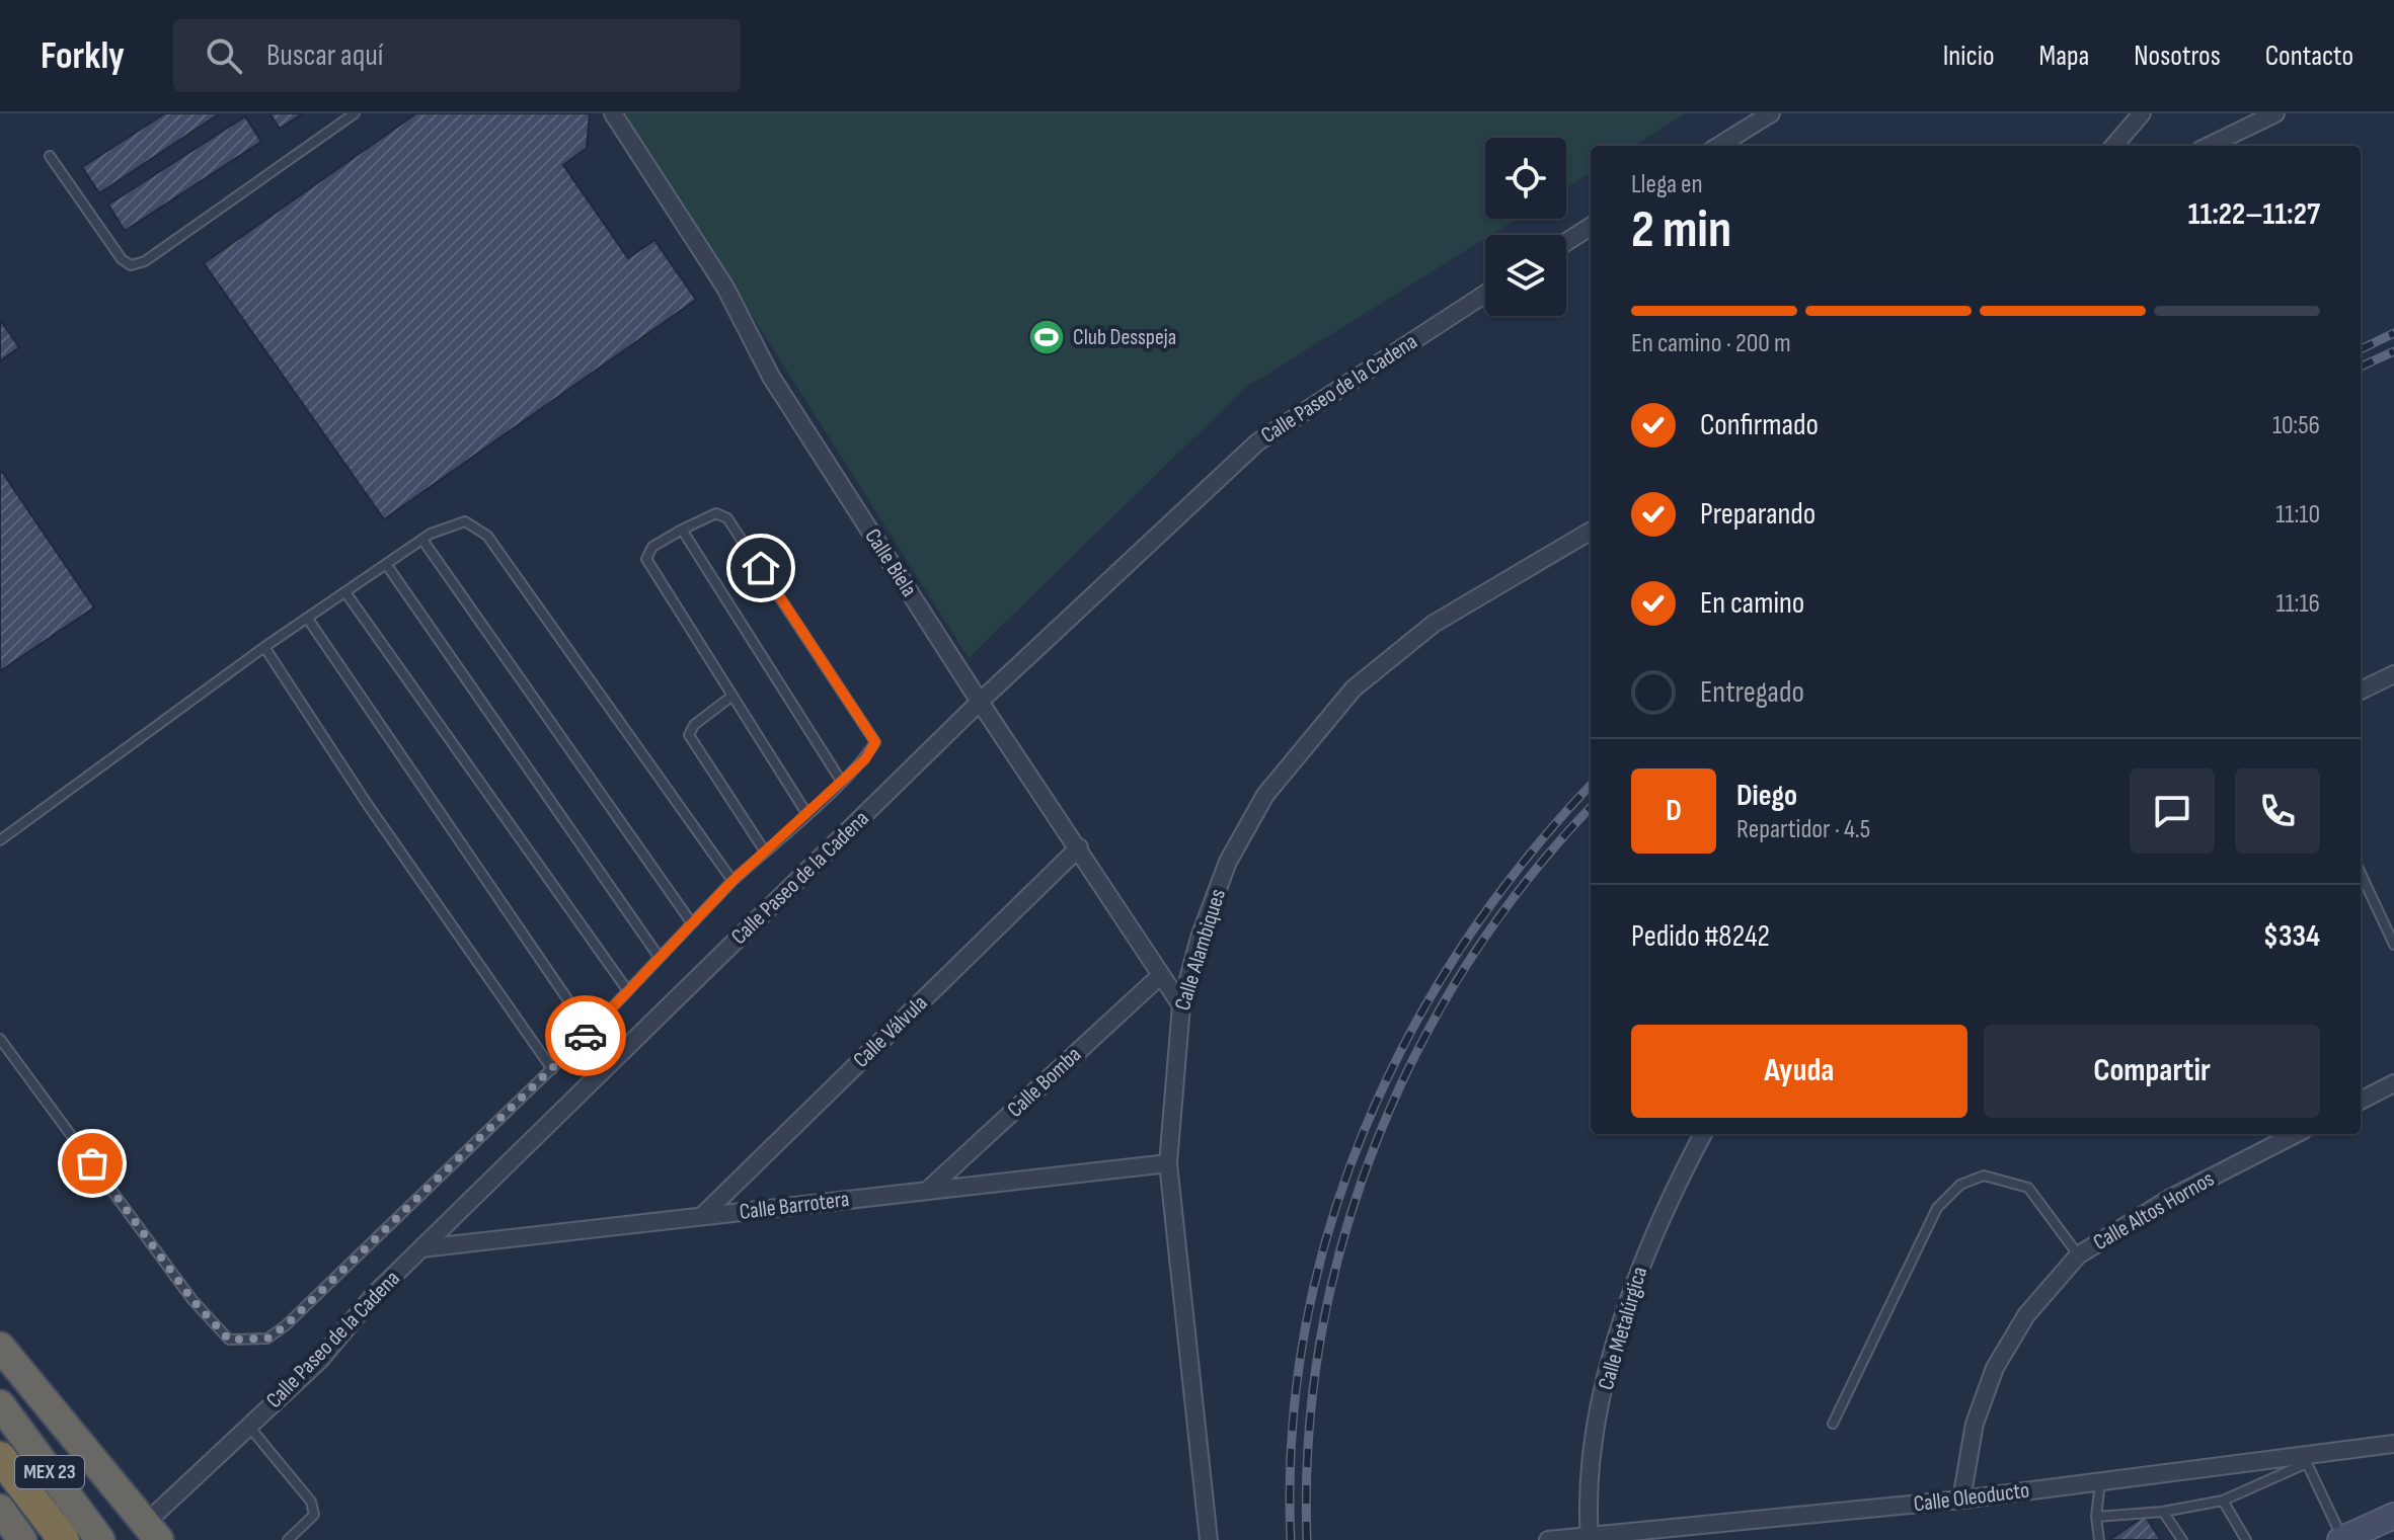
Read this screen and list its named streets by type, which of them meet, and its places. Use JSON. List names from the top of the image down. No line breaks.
{"streets":{"highway":["MEX 23"],"street":["Calle Paseo de la Cadena","Calle Biela","Calle Alambiques","Calle Válvula","Calle Bomba","Calle Barrotera","Calle Altos Hornos","Calle Metalúrgica","Calle Oleoducto"]},"crossings":[["Calle Paseo de la Cadena","Calle Biela"],["Calle Paseo de la Cadena","Calle Barrotera"],["Calle Biela","Calle Alambiques"],["Calle Biela","Calle Válvula"],["Calle Biela","Calle Bomba"],["Calle Alambiques","Calle Barrotera"],["Calle Válvula","Calle Barrotera"],["Calle Bomba","Calle Barrotera"],["Calle Altos Hornos","Calle Oleoducto"],["Calle Metalúrgica","Calle Oleoducto"]],"places":{"sports":["Club Desspeja"]},"page":{"header":"Forkly","search":"Buscar aquí","nav":["Inicio","Mapa","Nosotros","Contacto"],"heading":["2 min","Llega en","11:22–11:27"],"panel":["Diego","Repartidor · 4.5","Pedido #8242","$334"],"bar":"En camino · 200 m","list":[["Confirmado","10:56"],["Preparando","11:10"],["En camino","11:16"],"Entregado"],"round":"D","buttons":["Ayuda","Compartir"]}}
